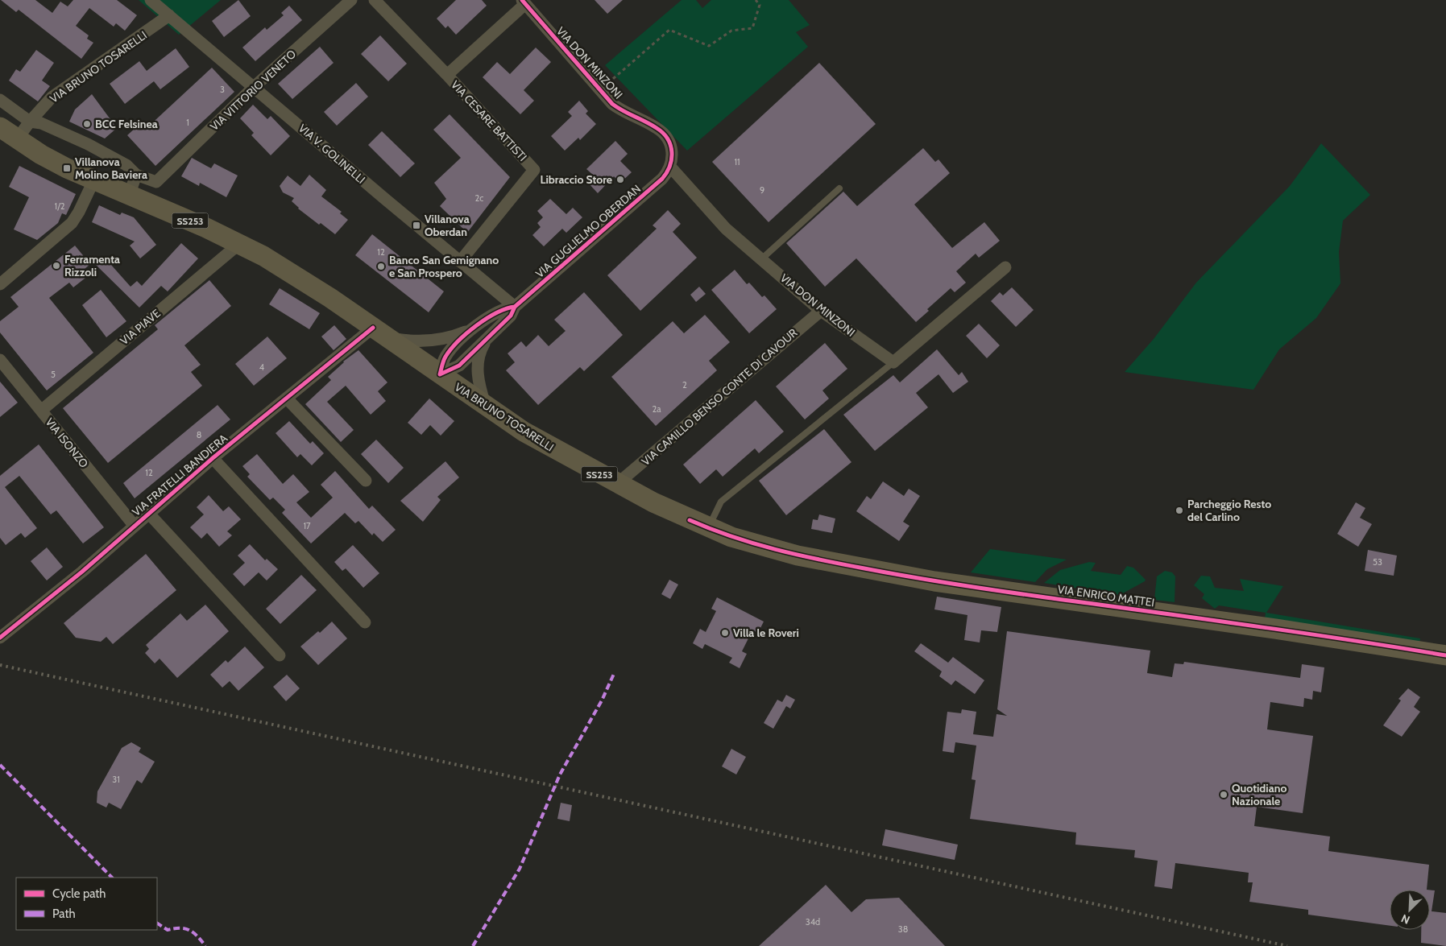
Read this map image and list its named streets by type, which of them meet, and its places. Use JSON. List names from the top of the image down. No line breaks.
{"streets":{"main road":["VIA BRUNO TOSARELLI","SS253","VIA ENRICO MATTEI"],"street":["VIA DON MINZONI","VIA VITTORIO VENETO","VIA CESARE BATTISTI","VIA V. GOLINELLI","VIA GUGLIELMO OBERDAN","VIA PIAVE","VIA CAMILLO BENSO CONTE DI CAVOUR","VIA ISONZO","VIA FRATELLI BANDIERA"]},"crossings":[["VIA DON MINZONI","VIA CESARE BATTISTI"],["VIA DON MINZONI","VIA GUGLIELMO OBERDAN"],["VIA DON MINZONI","VIA CAMILLO BENSO CONTE DI CAVOUR"],["VIA BRUNO TOSARELLI","VIA V. GOLINELLI"],["VIA BRUNO TOSARELLI","VIA GUGLIELMO OBERDAN"],["VIA BRUNO TOSARELLI","VIA PIAVE"],["VIA BRUNO TOSARELLI","VIA CAMILLO BENSO CONTE DI CAVOUR"],["VIA BRUNO TOSARELLI","VIA FRATELLI BANDIERA"],["VIA BRUNO TOSARELLI","VIA ENRICO MATTEI"],["VIA VITTORIO VENETO","VIA V. GOLINELLI"],["VIA CESARE BATTISTI","VIA V. GOLINELLI"],["VIA V. GOLINELLI","VIA GUGLIELMO OBERDAN"],["VIA GUGLIELMO OBERDAN","VIA FRATELLI BANDIERA"],["VIA PIAVE","VIA ISONZO"],["VIA ISONZO","VIA FRATELLI BANDIERA"]],"places":{"other":["BCC Felsinea","Libraccio Store","Ferramenta Rizzoli","Banco San Gemignano e San Prospero","Parcheggio Resto del Carlino","Villa le Roveri","Quotidiano Nazionale"],"transit":["Villanova Molino Baviera","Villanova Oberdan"]},"house_numbers":["3","1","11","9","2c","1/2","12","4","5","2","2a","8","12","17","53","31","34d","38"],"legend":["Cycle path","Path"],"north":"bottom left"}
